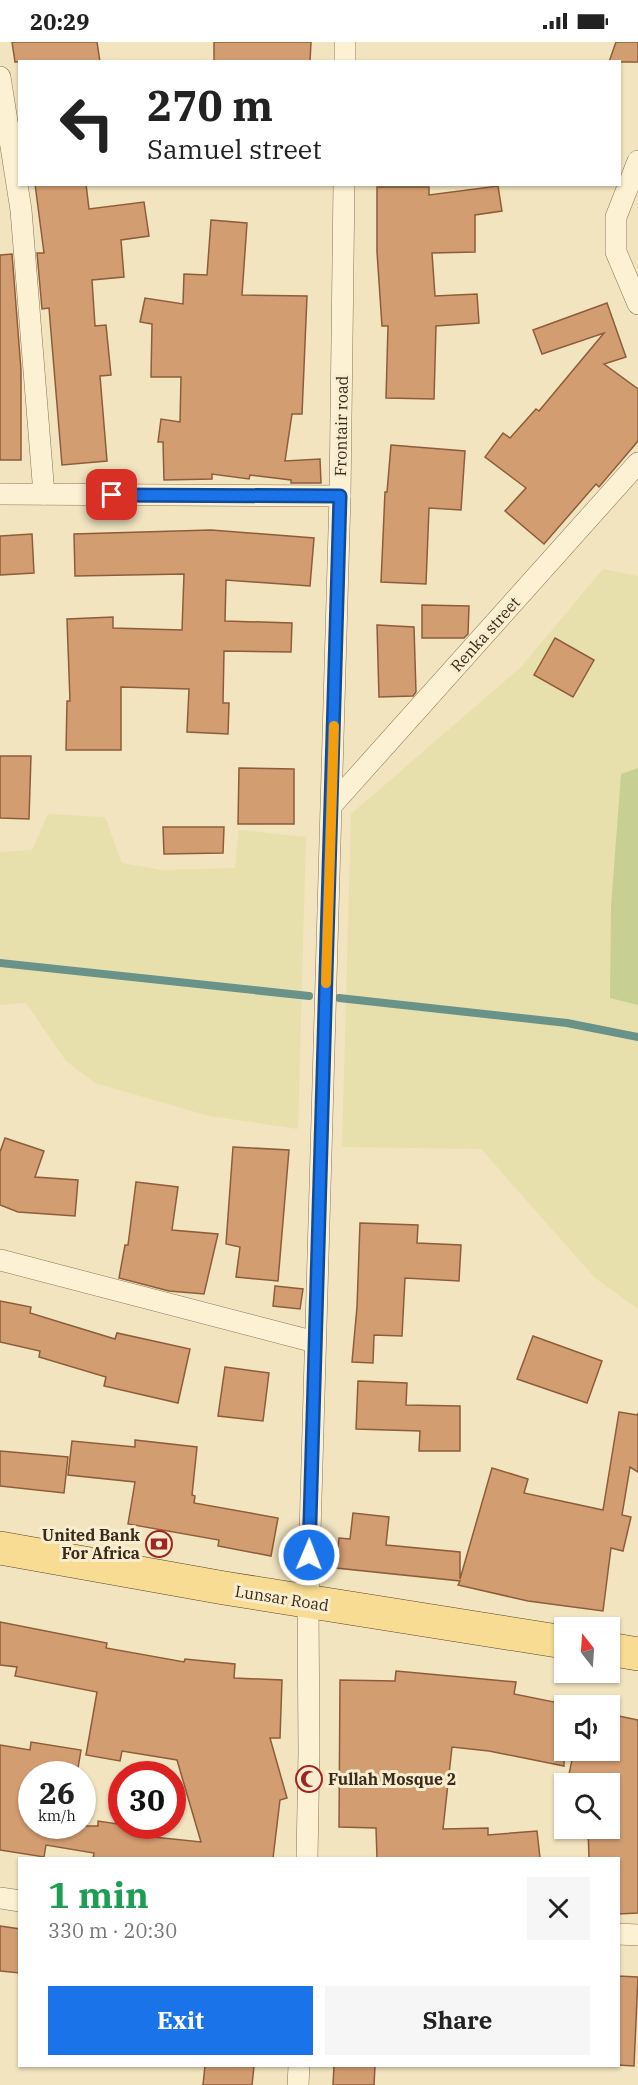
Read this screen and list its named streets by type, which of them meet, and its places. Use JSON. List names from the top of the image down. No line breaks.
{"streets":{"main road":["Lunsar Road"],"street":["Frontair road","Renka street"]},"crossings":[["Frontair road","Renka street"],["Frontair road","Lunsar Road"]],"places":{"bank":["United Bank For Africa"],"mosque":["Fullah Mosque 2"]},"north":"top","page":{"status":"20:29","turn":["270 m","Samuel street"],"speed":"26 km/h","limit":"30","heading":["1 min","330 m · 20:30"],"buttons":["Exit","Share"]}}
